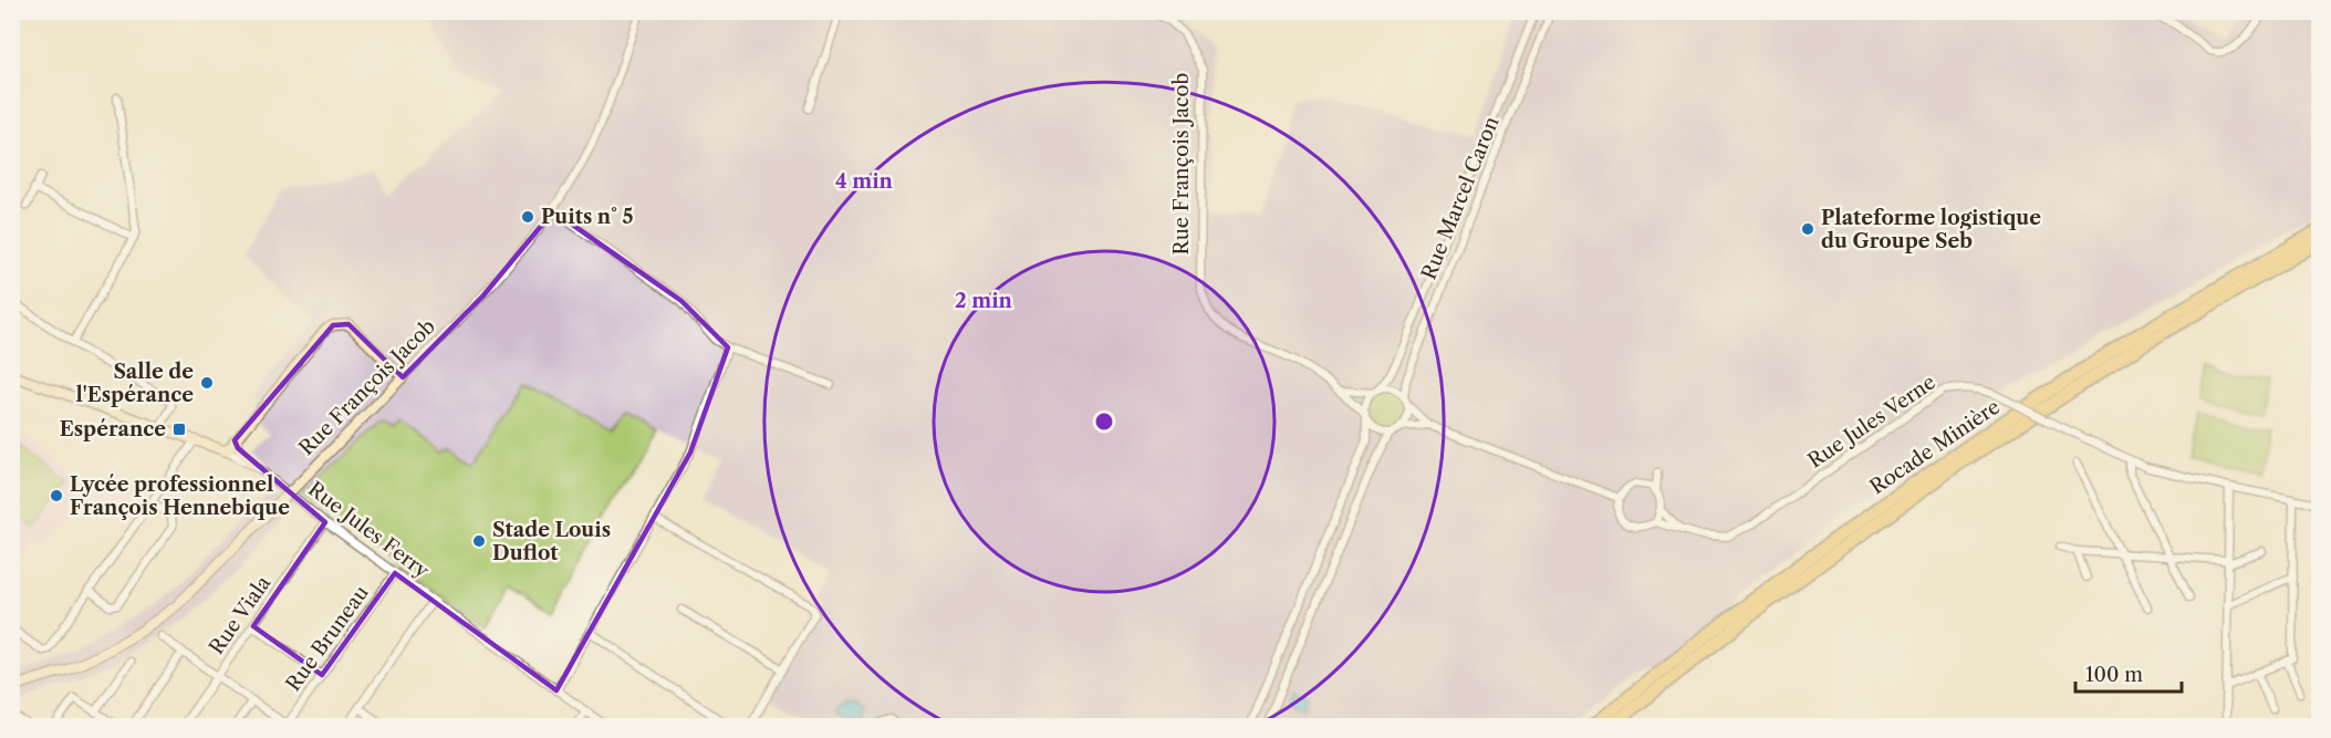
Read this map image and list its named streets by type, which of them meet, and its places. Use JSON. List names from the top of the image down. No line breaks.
{"streets":{"highway":["Rocade Minière"],"street":["Rue François Jacob","Rue Marcel Caron","Rue Jules Verne","Rue Jules Ferry","Rue Viala","Rue Bruneau"]},"crossings":[["Rue Jules Ferry","Rue Viala"],["Rue Jules Ferry","Rue Bruneau"]],"places":{"other":["Puits n° 5","Plateforme logistique du Groupe Seb","Salle de l'Espérance","Lycée professionnel François Hennebique","Stade Louis Duflot"],"transit":["Espérance"]},"scale_bar":"100 m","rings":["4 min","2 min"]}
